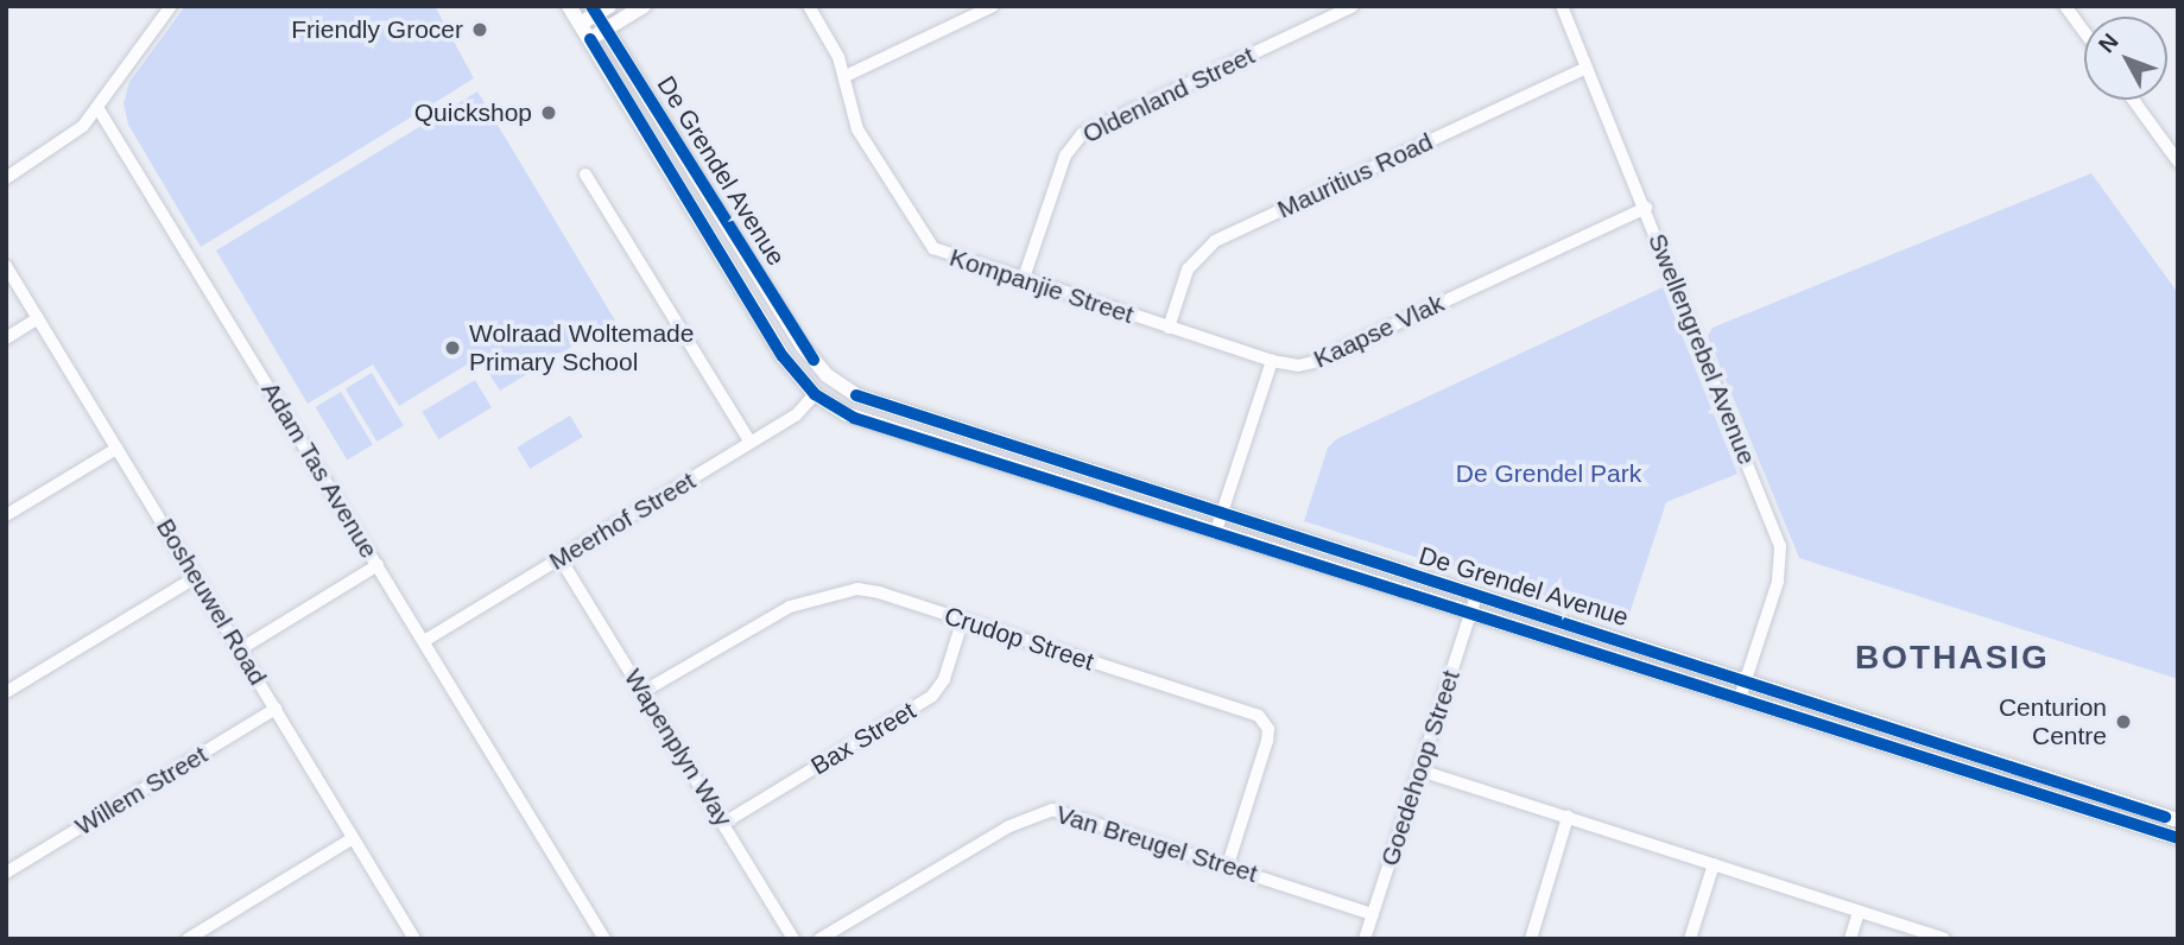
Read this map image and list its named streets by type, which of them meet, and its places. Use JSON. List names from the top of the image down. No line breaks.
{"streets":{"street":["Oldenland Street","De Grendel Avenue","Mauritius Road","Kompanjie Street","Kaapse Vlak","Swellengrebel Avenue","Adam Tas Avenue","Meerhof Street","Bosheuwel Road","Crudop Street","Bax Street","Wapenplyn Way","Goedehoop Street","Willem Street","Van Breugel Street"]},"crossings":[["Oldenland Street","Kompanjie Street"],["De Grendel Avenue","Swellengrebel Avenue"],["De Grendel Avenue","Meerhof Street"],["De Grendel Avenue","Goedehoop Street"],["Mauritius Road","Kompanjie Street"],["Mauritius Road","Swellengrebel Avenue"],["Kompanjie Street","Kaapse Vlak"],["Kaapse Vlak","Swellengrebel Avenue"],["Adam Tas Avenue","Meerhof Street"],["Meerhof Street","Wapenplyn Way"],["Bosheuwel Road","Willem Street"],["Crudop Street","Bax Street"],["Crudop Street","Wapenplyn Way"],["Crudop Street","Van Breugel Street"],["Bax Street","Wapenplyn Way"],["Goedehoop Street","Van Breugel Street"]],"districts":["BOTHASIG"],"parks":["De Grendel Park"],"places":["Friendly Grocer","Quickshop","Wolraad Woltemade Primary School","Centurion Centre"],"north":"top left"}
